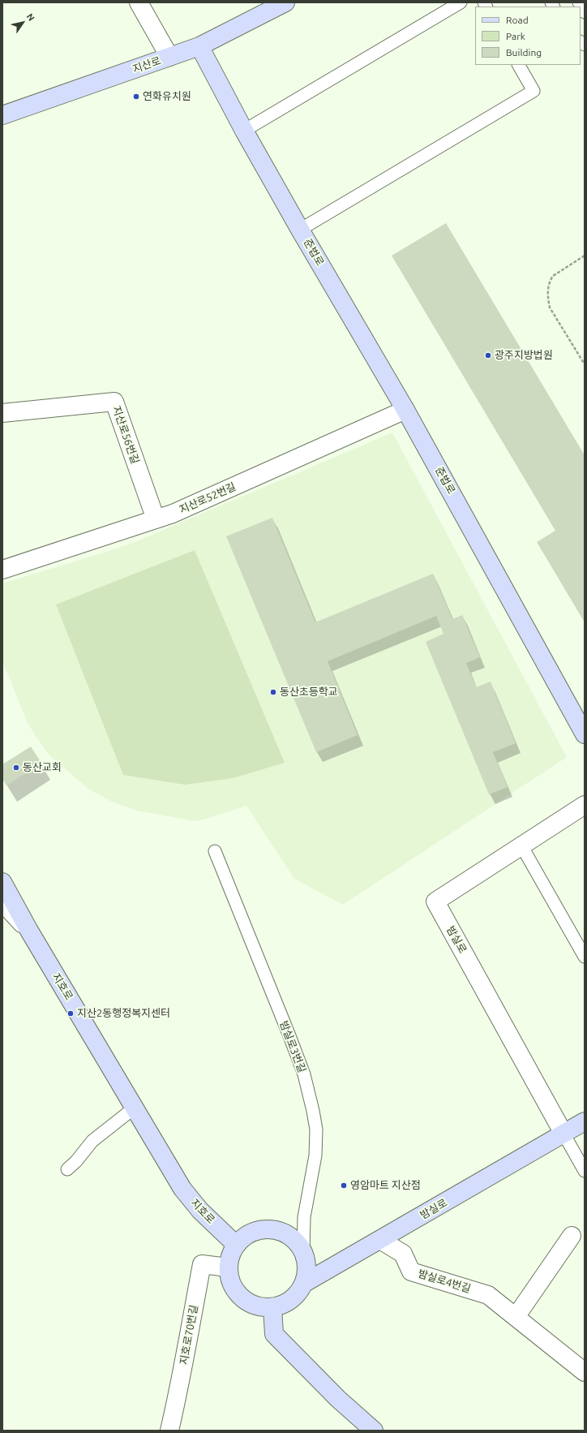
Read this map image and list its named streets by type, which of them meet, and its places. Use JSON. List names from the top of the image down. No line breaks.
{"streets":{"street":["지산로","준법로","지산로56번길","지산로52번길","밤실로","지호로","밤실로4번길","지호로70번길"],"lane":["밤실로3번길"]},"crossings":[["지산로","준법로"],["준법로","지산로52번길"],["지산로56번길","지산로52번길"],["밤실로","지호로"],["밤실로","밤실로3번길"],["밤실로","밤실로4번길"],["밤실로","지호로70번길"],["지호로","밤실로3번길"],["지호로","지호로70번길"],["밤실로3번길","지호로70번길"]],"places":["연화유치원","광주지방법원","동산초등학교","동산교회","지산2동행정복지센터","영암마트 지산점"],"legend":["Road","Park","Building"],"north":"top right"}
